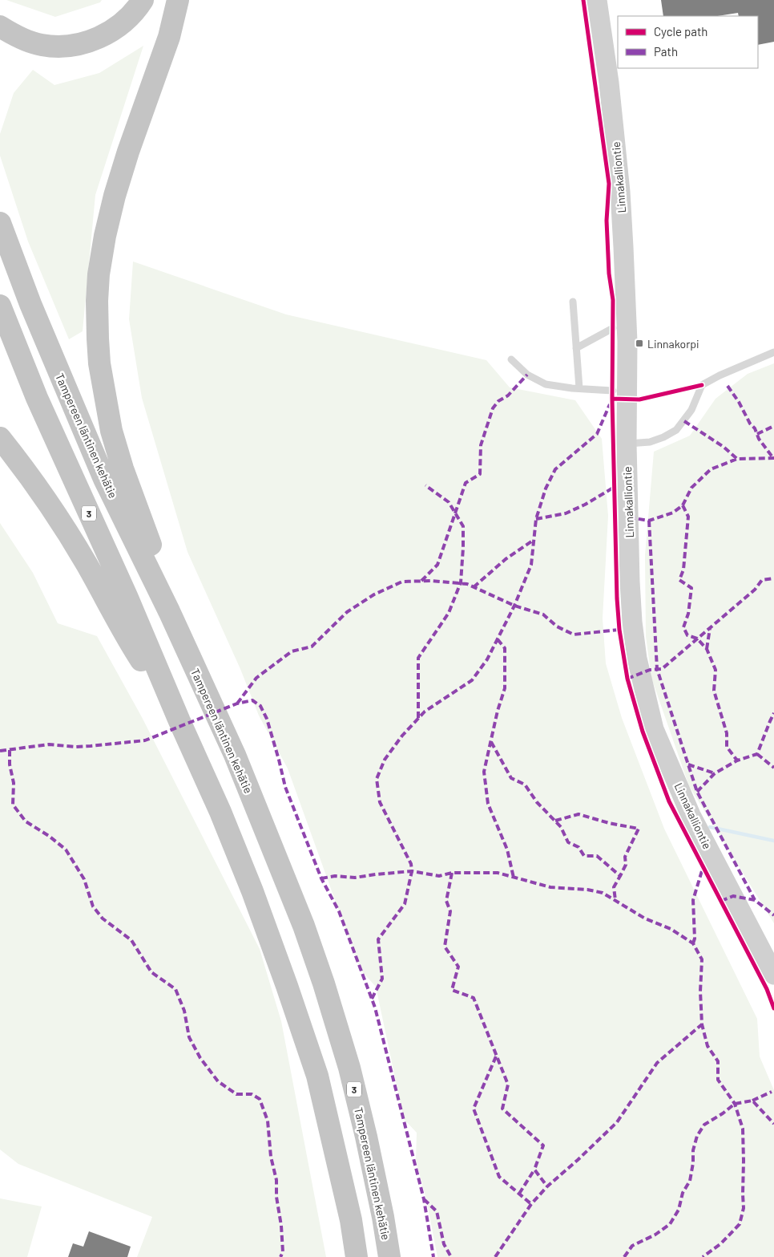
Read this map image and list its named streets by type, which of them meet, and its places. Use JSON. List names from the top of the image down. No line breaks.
{"streets":{"highway":["Tampereen läntinen kehätie","3"],"main road":["Linnakalliontie"]},"places":{"transit":["Linnakorpi"]},"legend":["Cycle path","Path"]}
